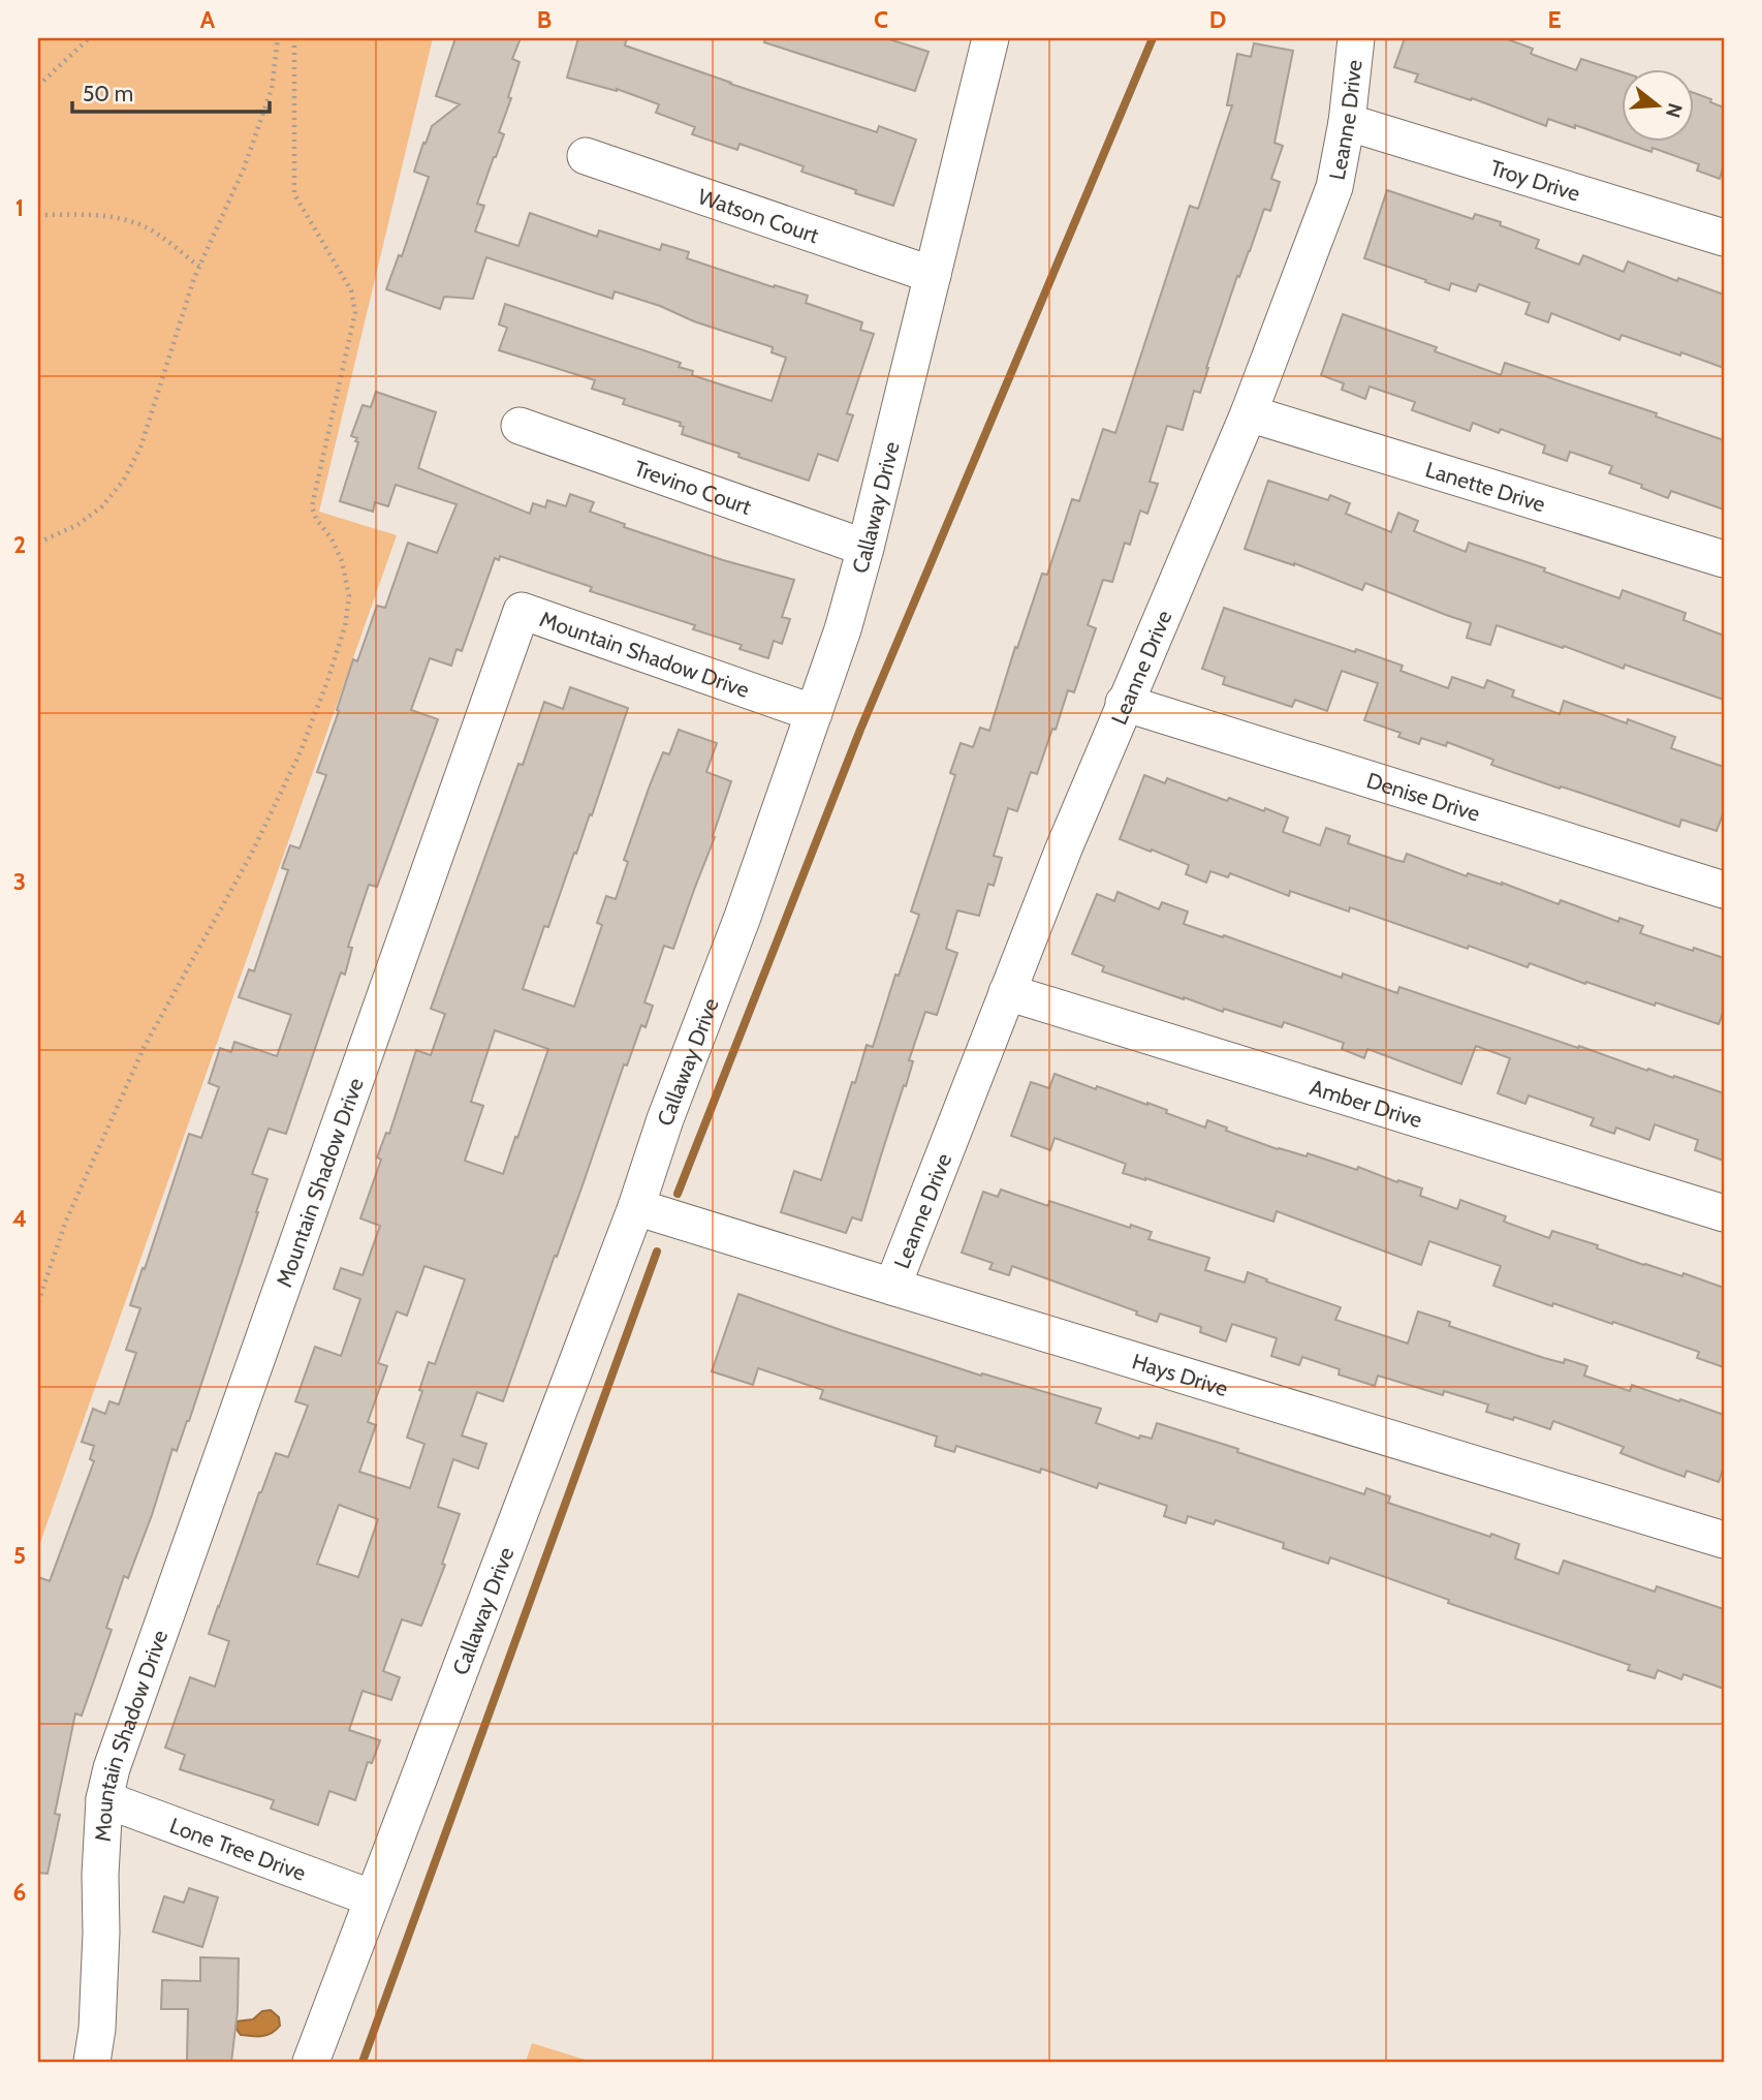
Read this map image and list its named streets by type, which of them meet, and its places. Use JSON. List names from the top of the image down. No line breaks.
{"streets":{"street":["Leanne Drive","Troy Drive","Watson Court","Lanette Drive","Trevino Court","Callaway Drive","Mountain Shadow Drive","Denise Drive","Amber Drive","Hays Drive","Lone Tree Drive"]},"crossings":[["Leanne Drive","Troy Drive"],["Leanne Drive","Lanette Drive"],["Leanne Drive","Denise Drive"],["Leanne Drive","Amber Drive"],["Leanne Drive","Hays Drive"],["Watson Court","Callaway Drive"],["Trevino Court","Callaway Drive"],["Callaway Drive","Mountain Shadow Drive"],["Callaway Drive","Hays Drive"],["Callaway Drive","Lone Tree Drive"],["Mountain Shadow Drive","Lone Tree Drive"]],"scale_bar":"50 m","north":"right","grid":{"columns":["A","B","C","D","E"],"rows":["1","2","3","4","5","6"]}}
